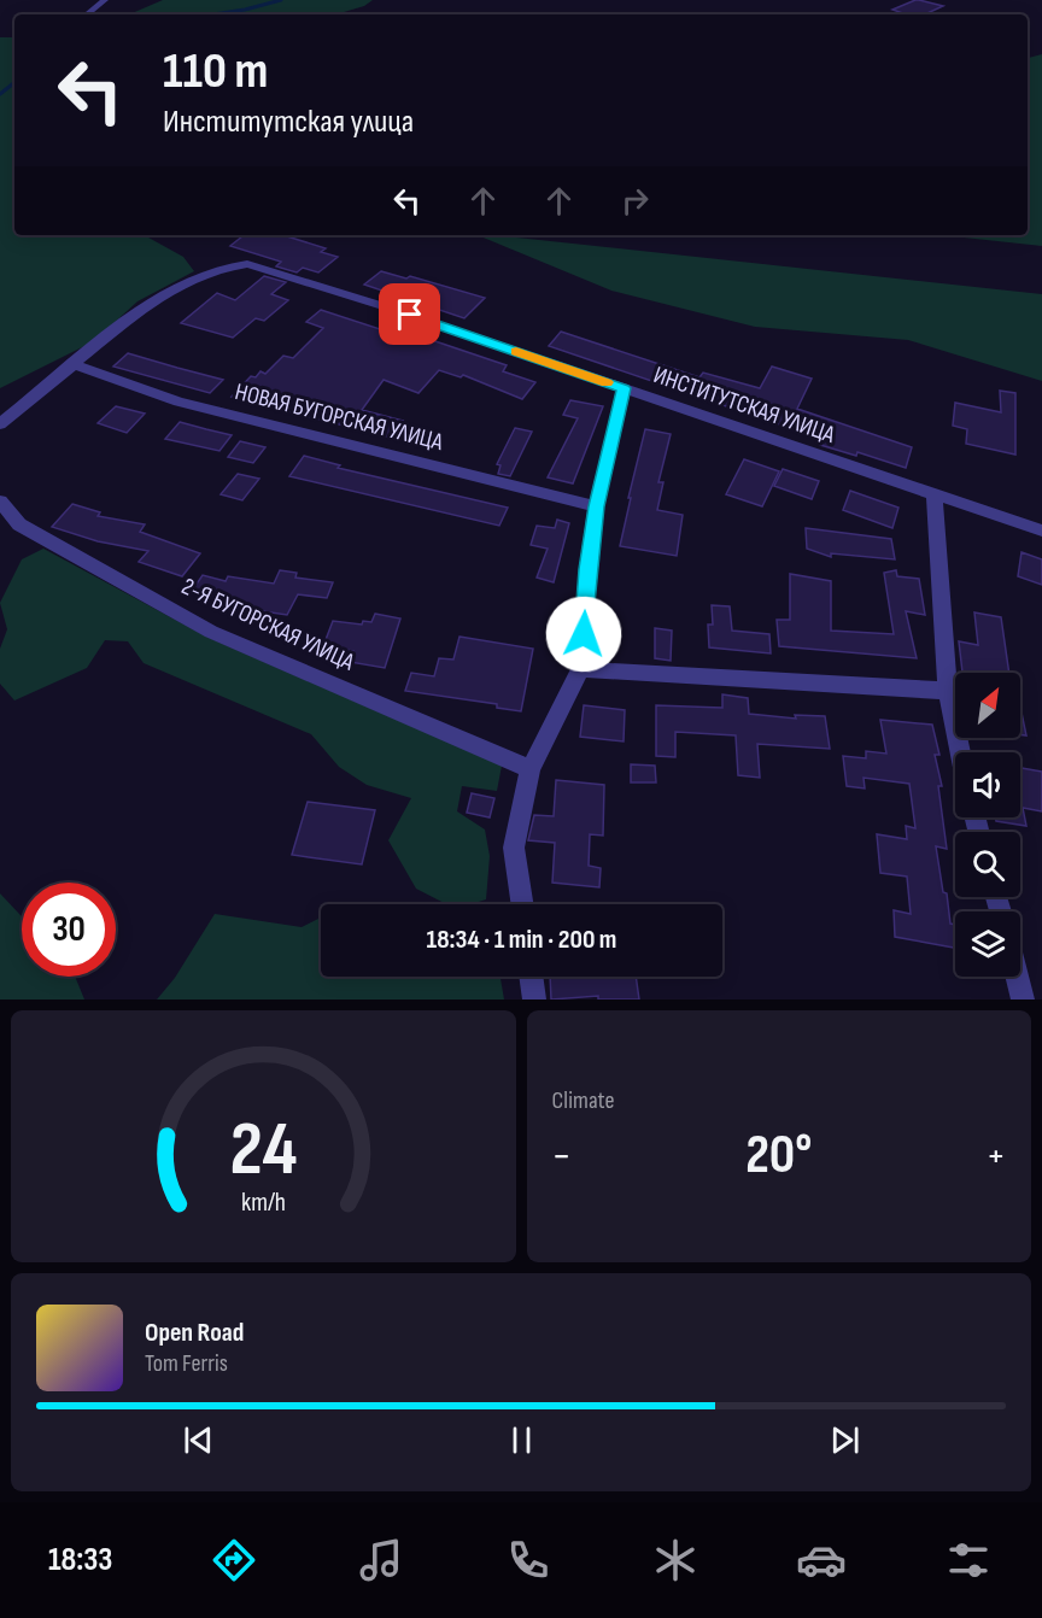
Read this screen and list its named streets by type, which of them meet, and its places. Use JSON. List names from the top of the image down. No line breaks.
{"streets":{"street":["ИНСТИТУТСКАЯ УЛИЦА","НОВАЯ БУГОРСКАЯ УЛИЦА","2-Я БУГОРСКАЯ УЛИЦА"]},"crossings":[["ИНСТИТУТСКАЯ УЛИЦА","НОВАЯ БУГОРСКАЯ УЛИЦА"]],"north":"top right","page":{"turn":["110 m","Институтская улица"],"limit":"30","trip":"18:34 · 1 min · 200 m","tile":"Climate","heat":["−","20°","+"],"song":["Open Road","Tom Ferris"],"tabs":"18:33","gauge":["24","km/h"]}}
